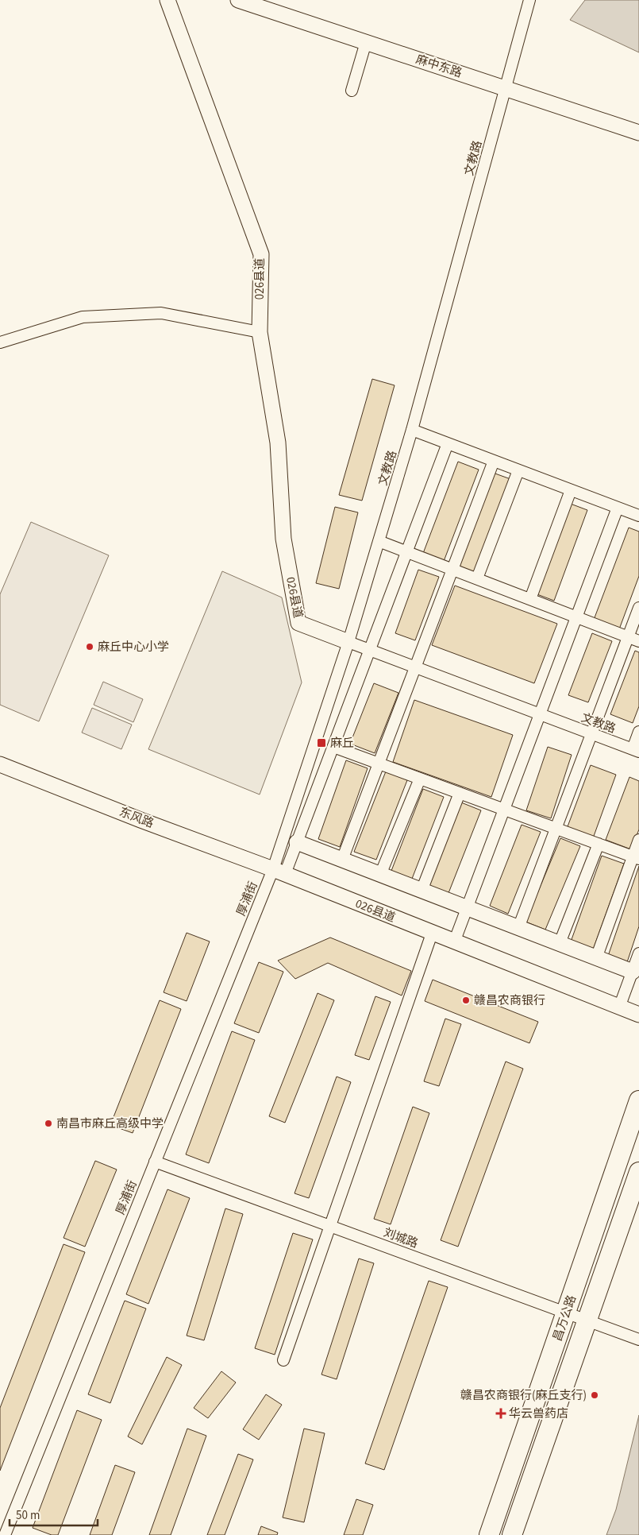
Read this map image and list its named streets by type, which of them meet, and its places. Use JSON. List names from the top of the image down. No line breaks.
{"streets":{"highway":["昌万公路"],"street":["麻中东路","文教路","026县道","东风路","厚浦街","刘城路"]},"crossings":[["麻中东路","文教路"],["文教路","026县道"],["026县道","东风路"],["026县道","厚浦街"],["东风路","厚浦街"],["厚浦街","刘城路"],["刘城路","昌万公路"]],"places":{"other":["麻丘中心小学","赣昌农商银行","南昌市麻丘高级中学","赣昌农商银行(麻丘支行)"],"transit":["麻丘"],"health":["华云兽药店"]},"scale_bar":"50 m"}
